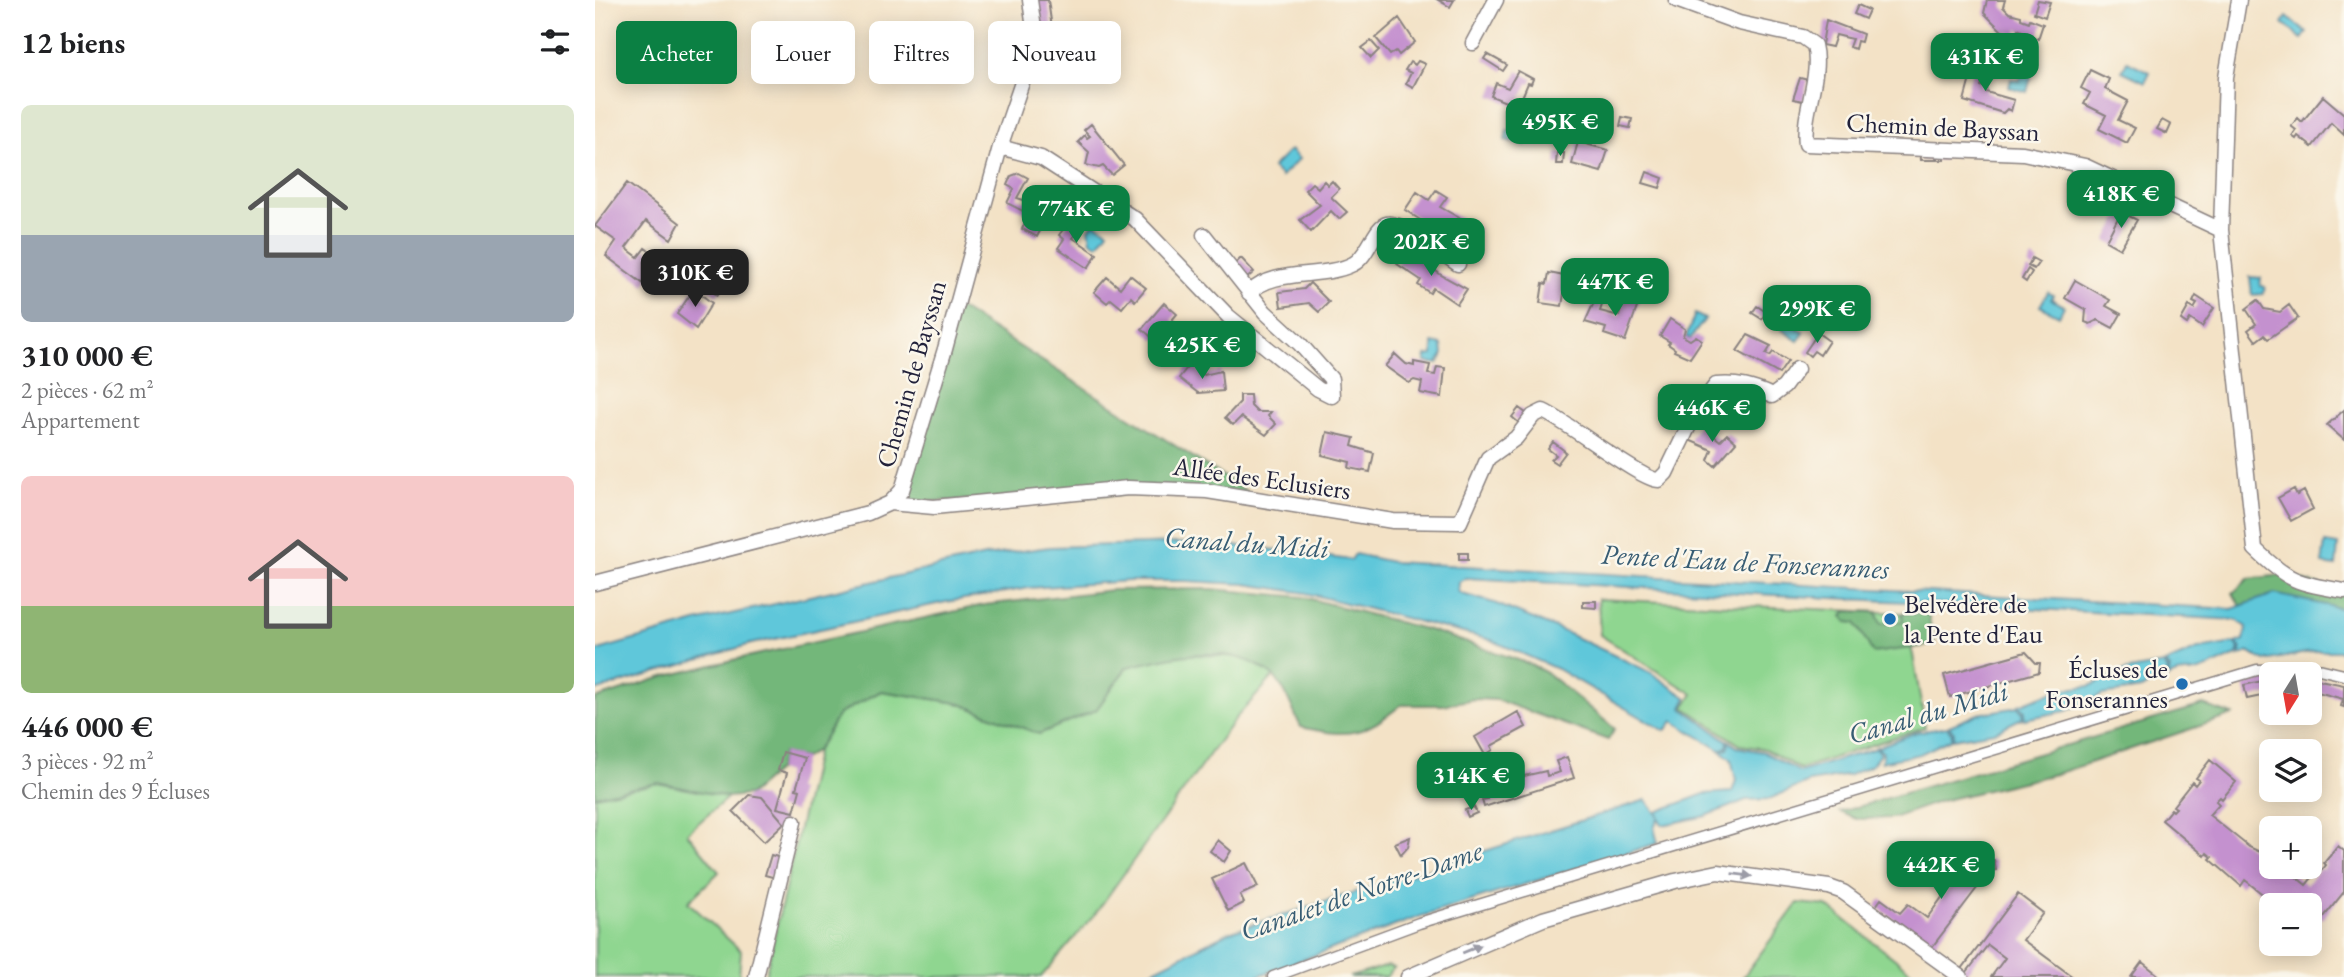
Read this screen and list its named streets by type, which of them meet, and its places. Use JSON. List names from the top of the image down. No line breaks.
{"streets":{"street":["Chemin de Bayssan","Allée des Eclusiers"]},"crossings":[["Chemin de Bayssan","Allée des Eclusiers"]],"water":["Canal du Midi","Pente d'Eau de Fonserannes","Canalet de Notre-Dame"],"places":["Belvédère de la Pente d'Eau","Écluses de Fonserannes"],"north":"bottom","page":{"heading":"12 biens","chip":["Acheter","Louer","Filtres","Nouveau"],"price":["431K €","495K €","418K €","774K €","202K €","310K €","447K €","299K €","425K €","446K €","314K €","442K €"],"list":[{"name":"310 000 €","note":"2 pièces · 62 m² · Appartement"},{"name":"446 000 €","note":"3 pièces · 92 m² · Chemin des 9 Écluses"}],"map_buttons":["+","−"]}}
